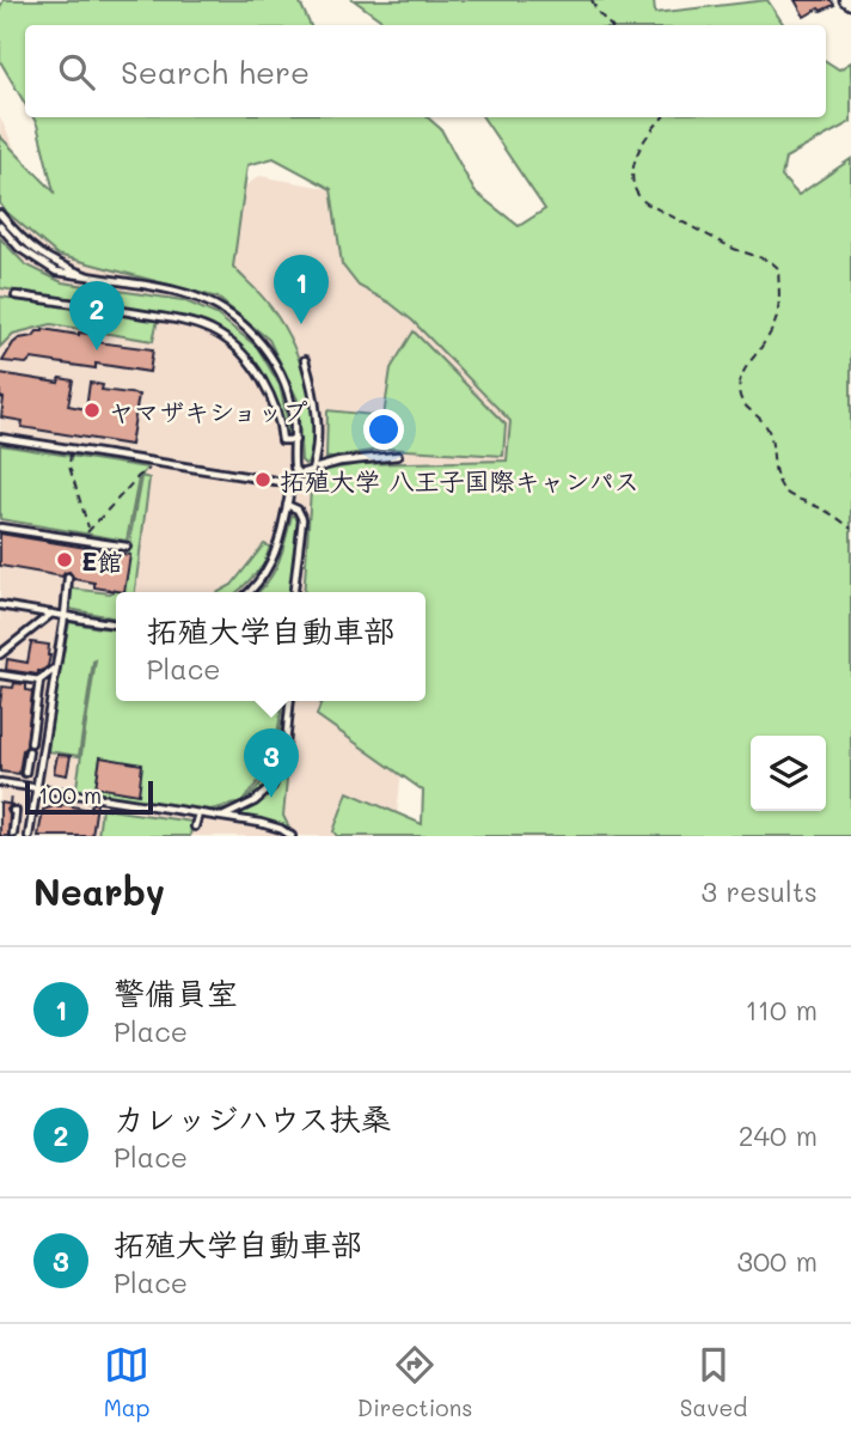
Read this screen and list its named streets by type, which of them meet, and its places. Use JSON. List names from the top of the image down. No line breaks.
{"places":["ヤマザキショップ","拓殖大学 八王子国際キャンパス","E館"],"scale_bar":"100 m","page":{"search":"Search here","pins":["1","2","3"],"popup":["拓殖大学自動車部","Place"],"scale":"100 m","heading":["Nearby","3 results"],"list":[{"mark":"1","name":"警備員室","note":"Place","value":"110 m"},{"mark":"2","name":"カレッジハウス扶桑","note":"Place","value":"240 m"},{"mark":"3","name":"拓殖大学自動車部","note":"Place","value":"300 m"}],"nav":["Map","Directions","Saved"]}}
